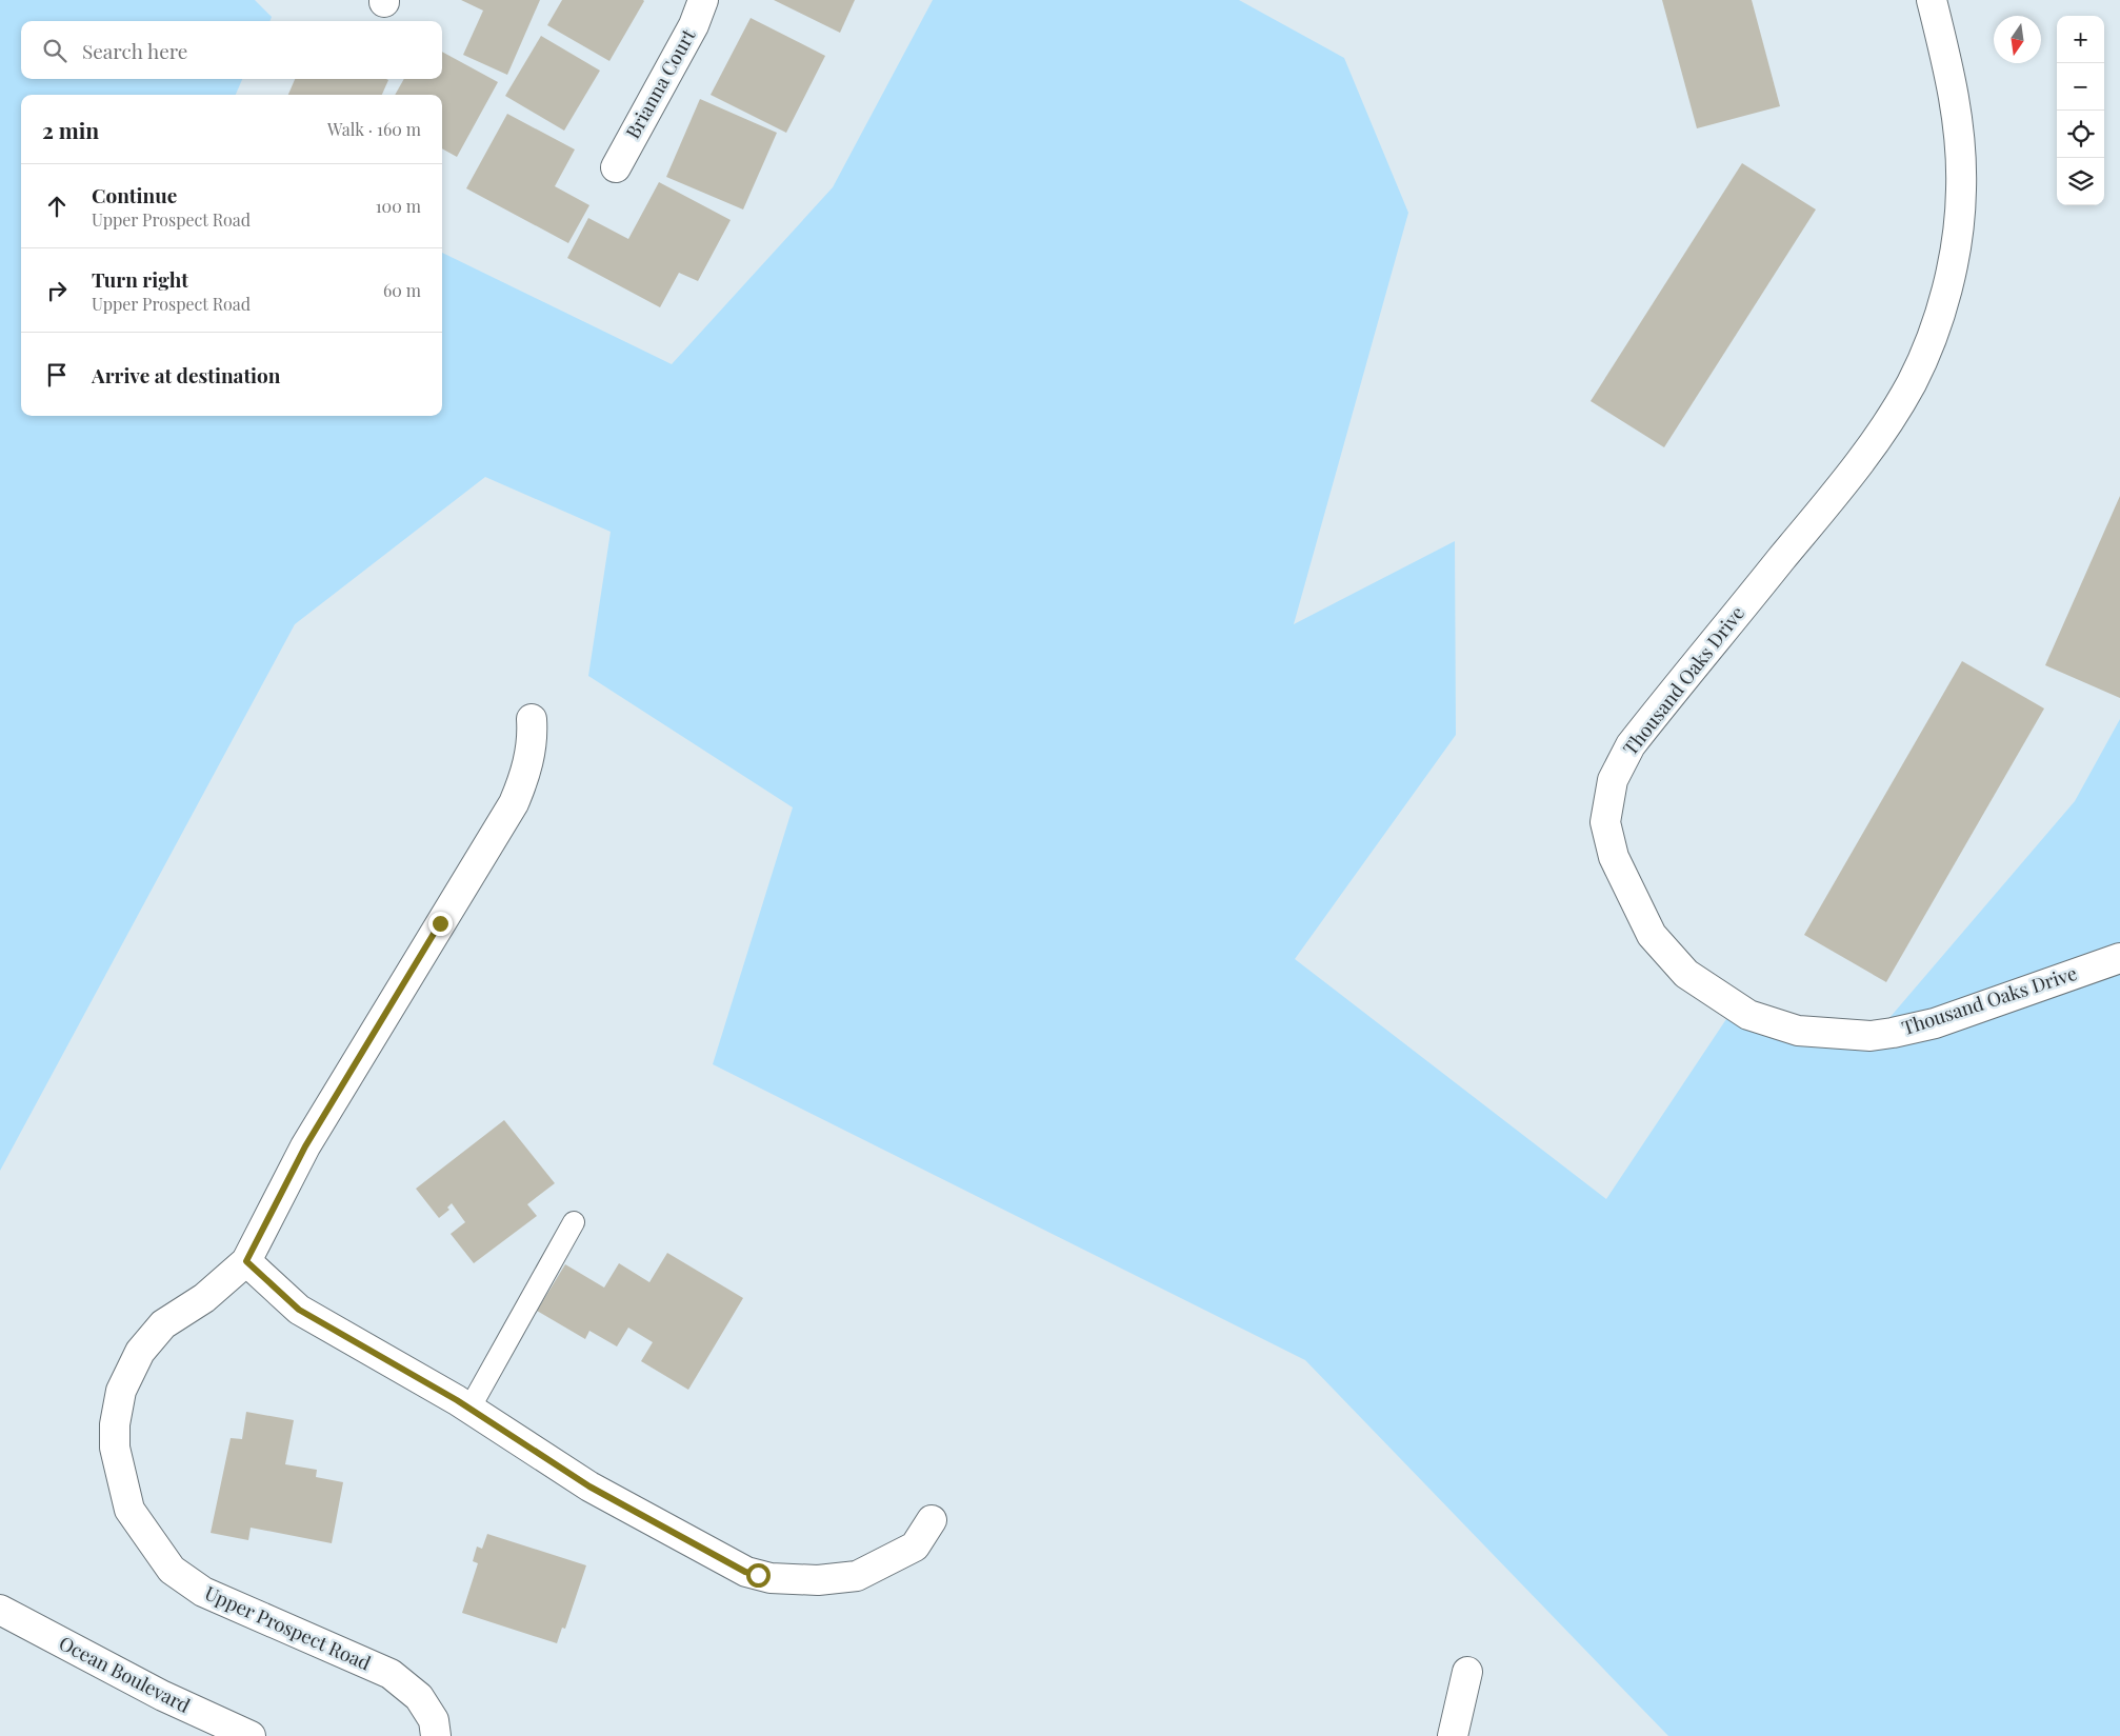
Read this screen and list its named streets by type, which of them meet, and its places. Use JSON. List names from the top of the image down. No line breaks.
{"streets":{"street":["Brianna Court","Thousand Oaks Drive","Upper Prospect Road","Ocean Boulevard"]},"north":"bottom","page":{"map_buttons":["+","−"],"search":"Search here","heading":["2 min","Walk · 160 m"],"list":[["Continue","Upper Prospect Road","100 m"],["Turn right","Upper Prospect Road","60 m"],"Arrive at destination"]}}
